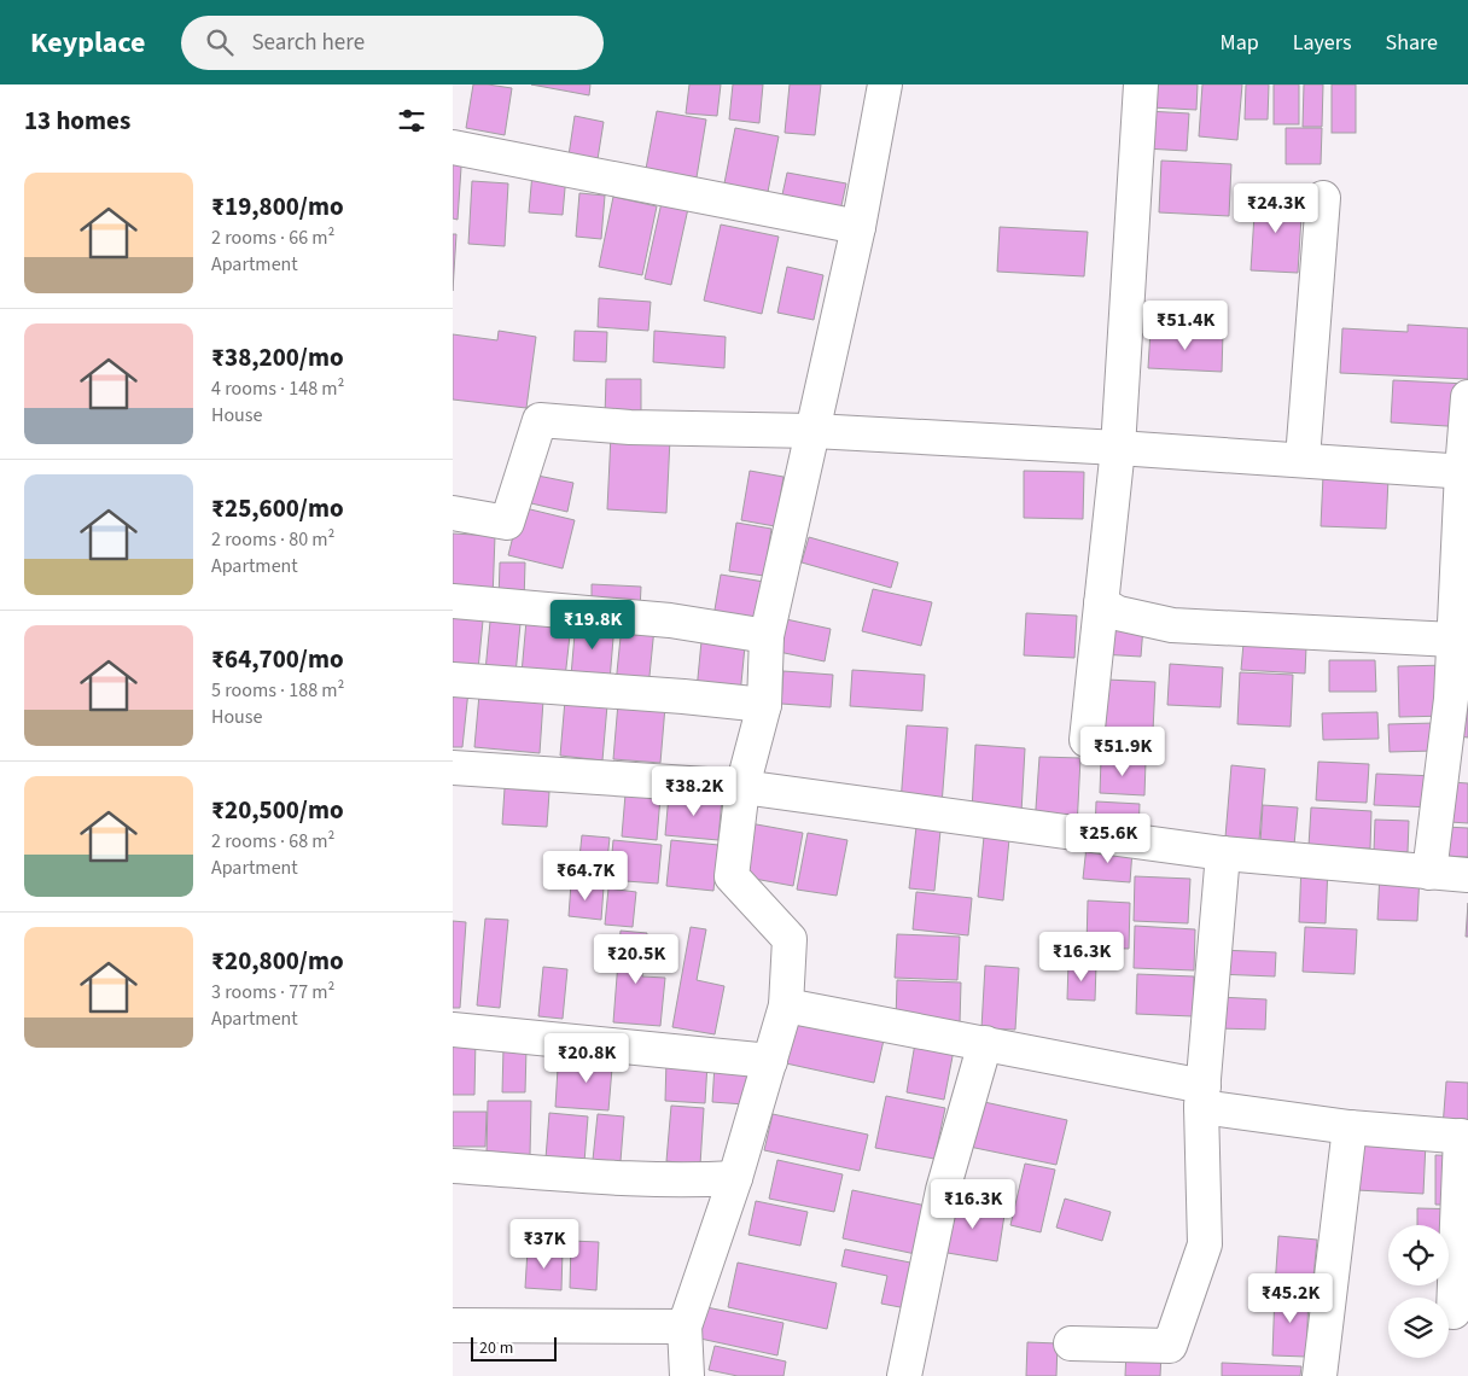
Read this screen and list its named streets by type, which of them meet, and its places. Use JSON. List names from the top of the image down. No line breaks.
{"scale_bar":"20 m","page":{"header":"Keyplace","search":"Search here","nav":["Map","Layers","Share"],"heading":"13 homes","list":[{"name":"₹19,800/mo","note":"2 rooms · 66 m² · Apartment"},{"name":"₹38,200/mo","note":"4 rooms · 148 m² · House"},{"name":"₹25,600/mo","note":"2 rooms · 80 m² · Apartment"},{"name":"₹64,700/mo","note":"5 rooms · 188 m² · House"},{"name":"₹20,500/mo","note":"2 rooms · 68 m² · Apartment"},{"name":"₹20,800/mo","note":"3 rooms · 77 m² · Apartment"}],"price":["₹24.3K","₹51.4K","₹19.8K","₹51.9K","₹38.2K","₹25.6K","₹64.7K","₹16.3K","₹20.5K","₹20.8K","₹16.3K","₹37K","₹45.2K"],"scale":"20 m"}}
